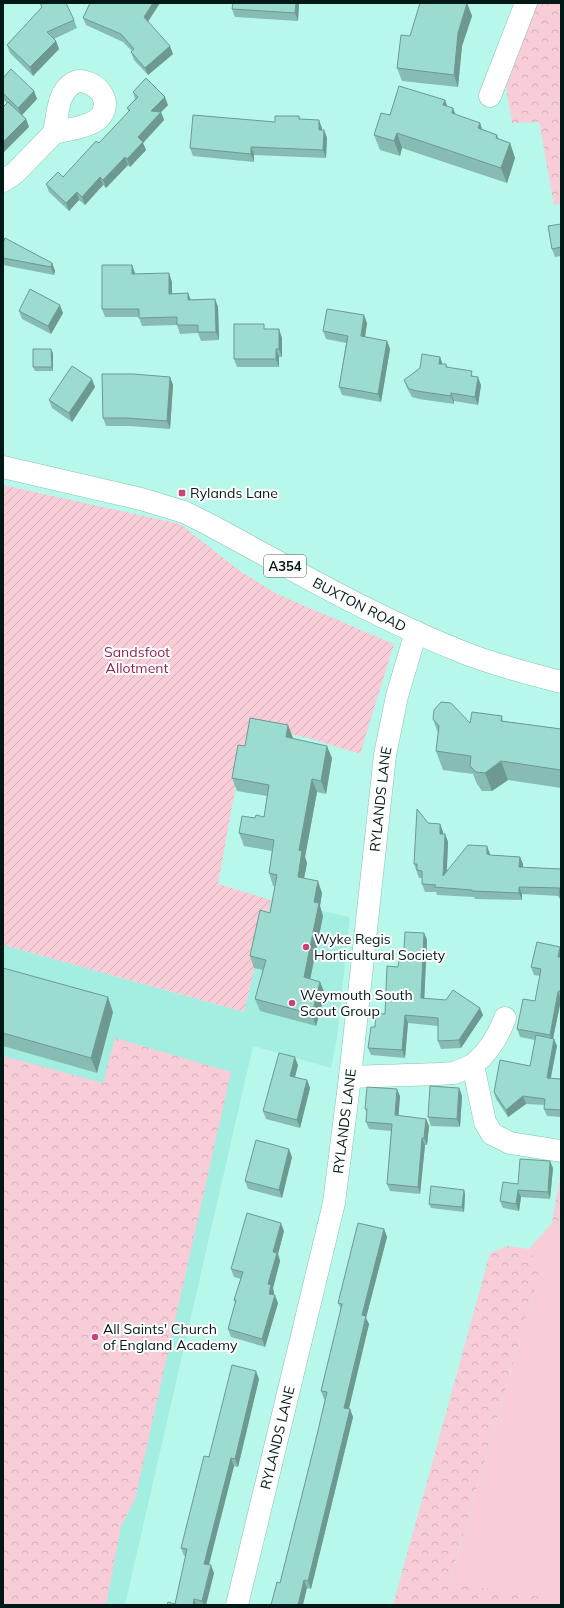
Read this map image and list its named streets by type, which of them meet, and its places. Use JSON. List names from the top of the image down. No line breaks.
{"streets":{"main road":["A354","BUXTON ROAD","RYLANDS LANE"]},"crossings":[["BUXTON ROAD","RYLANDS LANE"]],"parks":["Sandsfoot Allotment"],"places":{"transit":["Rylands Lane"],"other":["Wyke Regis Horticultural Society","Weymouth South Scout Group","All Saints' Church of England Academy"]}}
